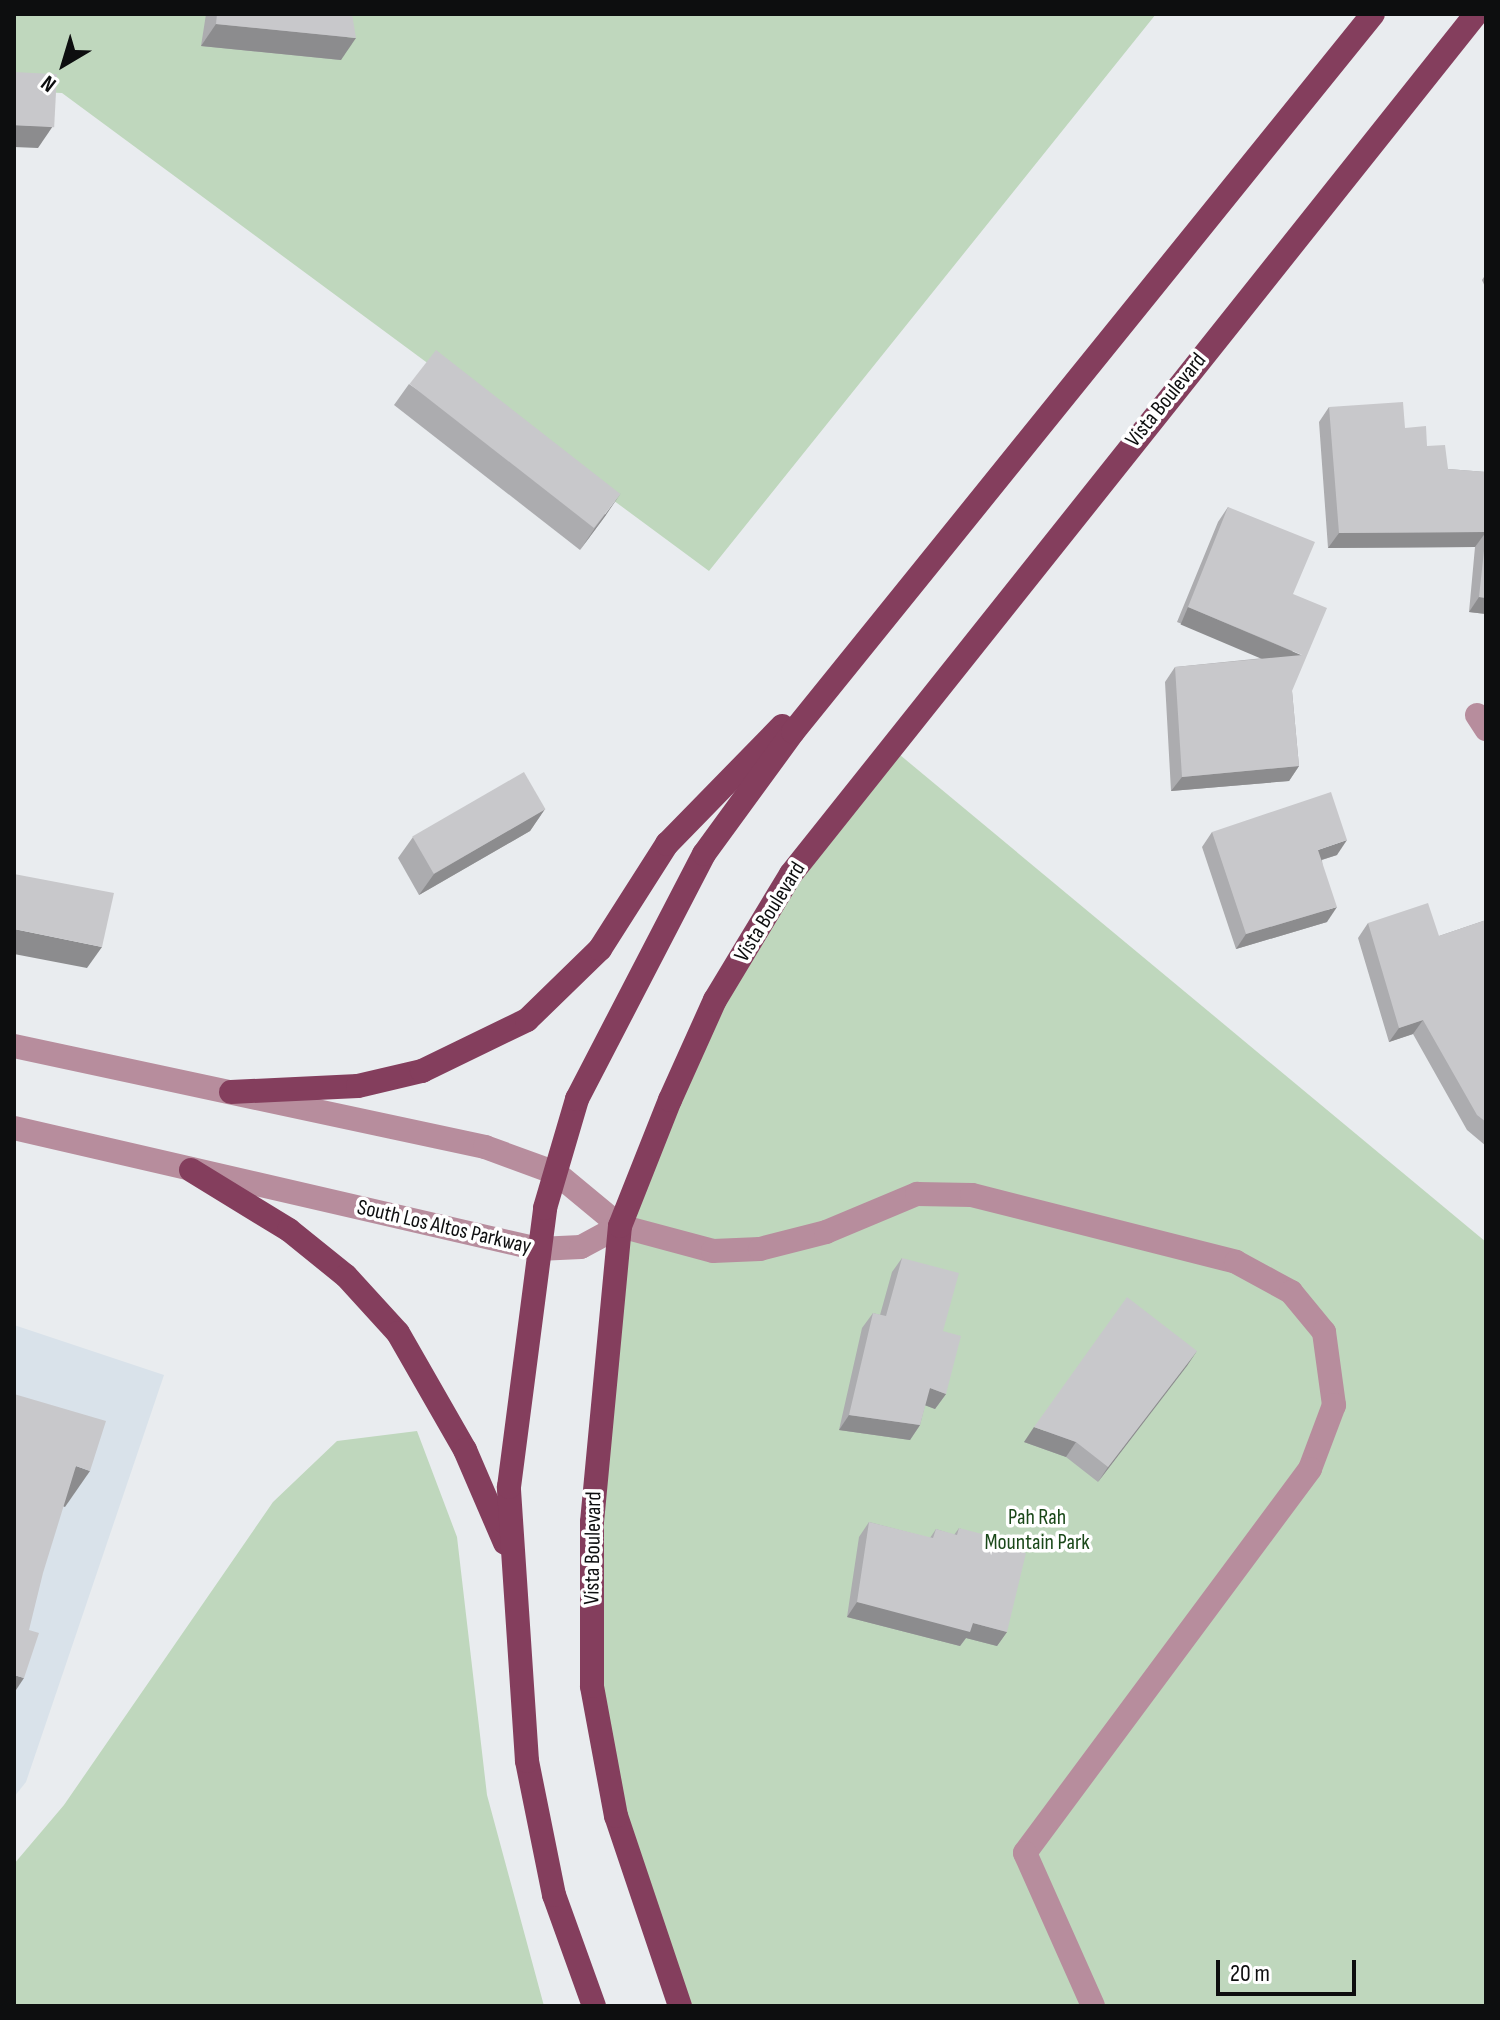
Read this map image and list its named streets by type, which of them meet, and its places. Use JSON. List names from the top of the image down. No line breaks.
{"streets":{"main road":["Vista Boulevard"],"street":["South Los Altos Parkway"]},"crossings":[["Vista Boulevard","South Los Altos Parkway"]],"parks":["Pah Rah Mountain Park"],"scale_bar":"20 m","north":"bottom left"}
